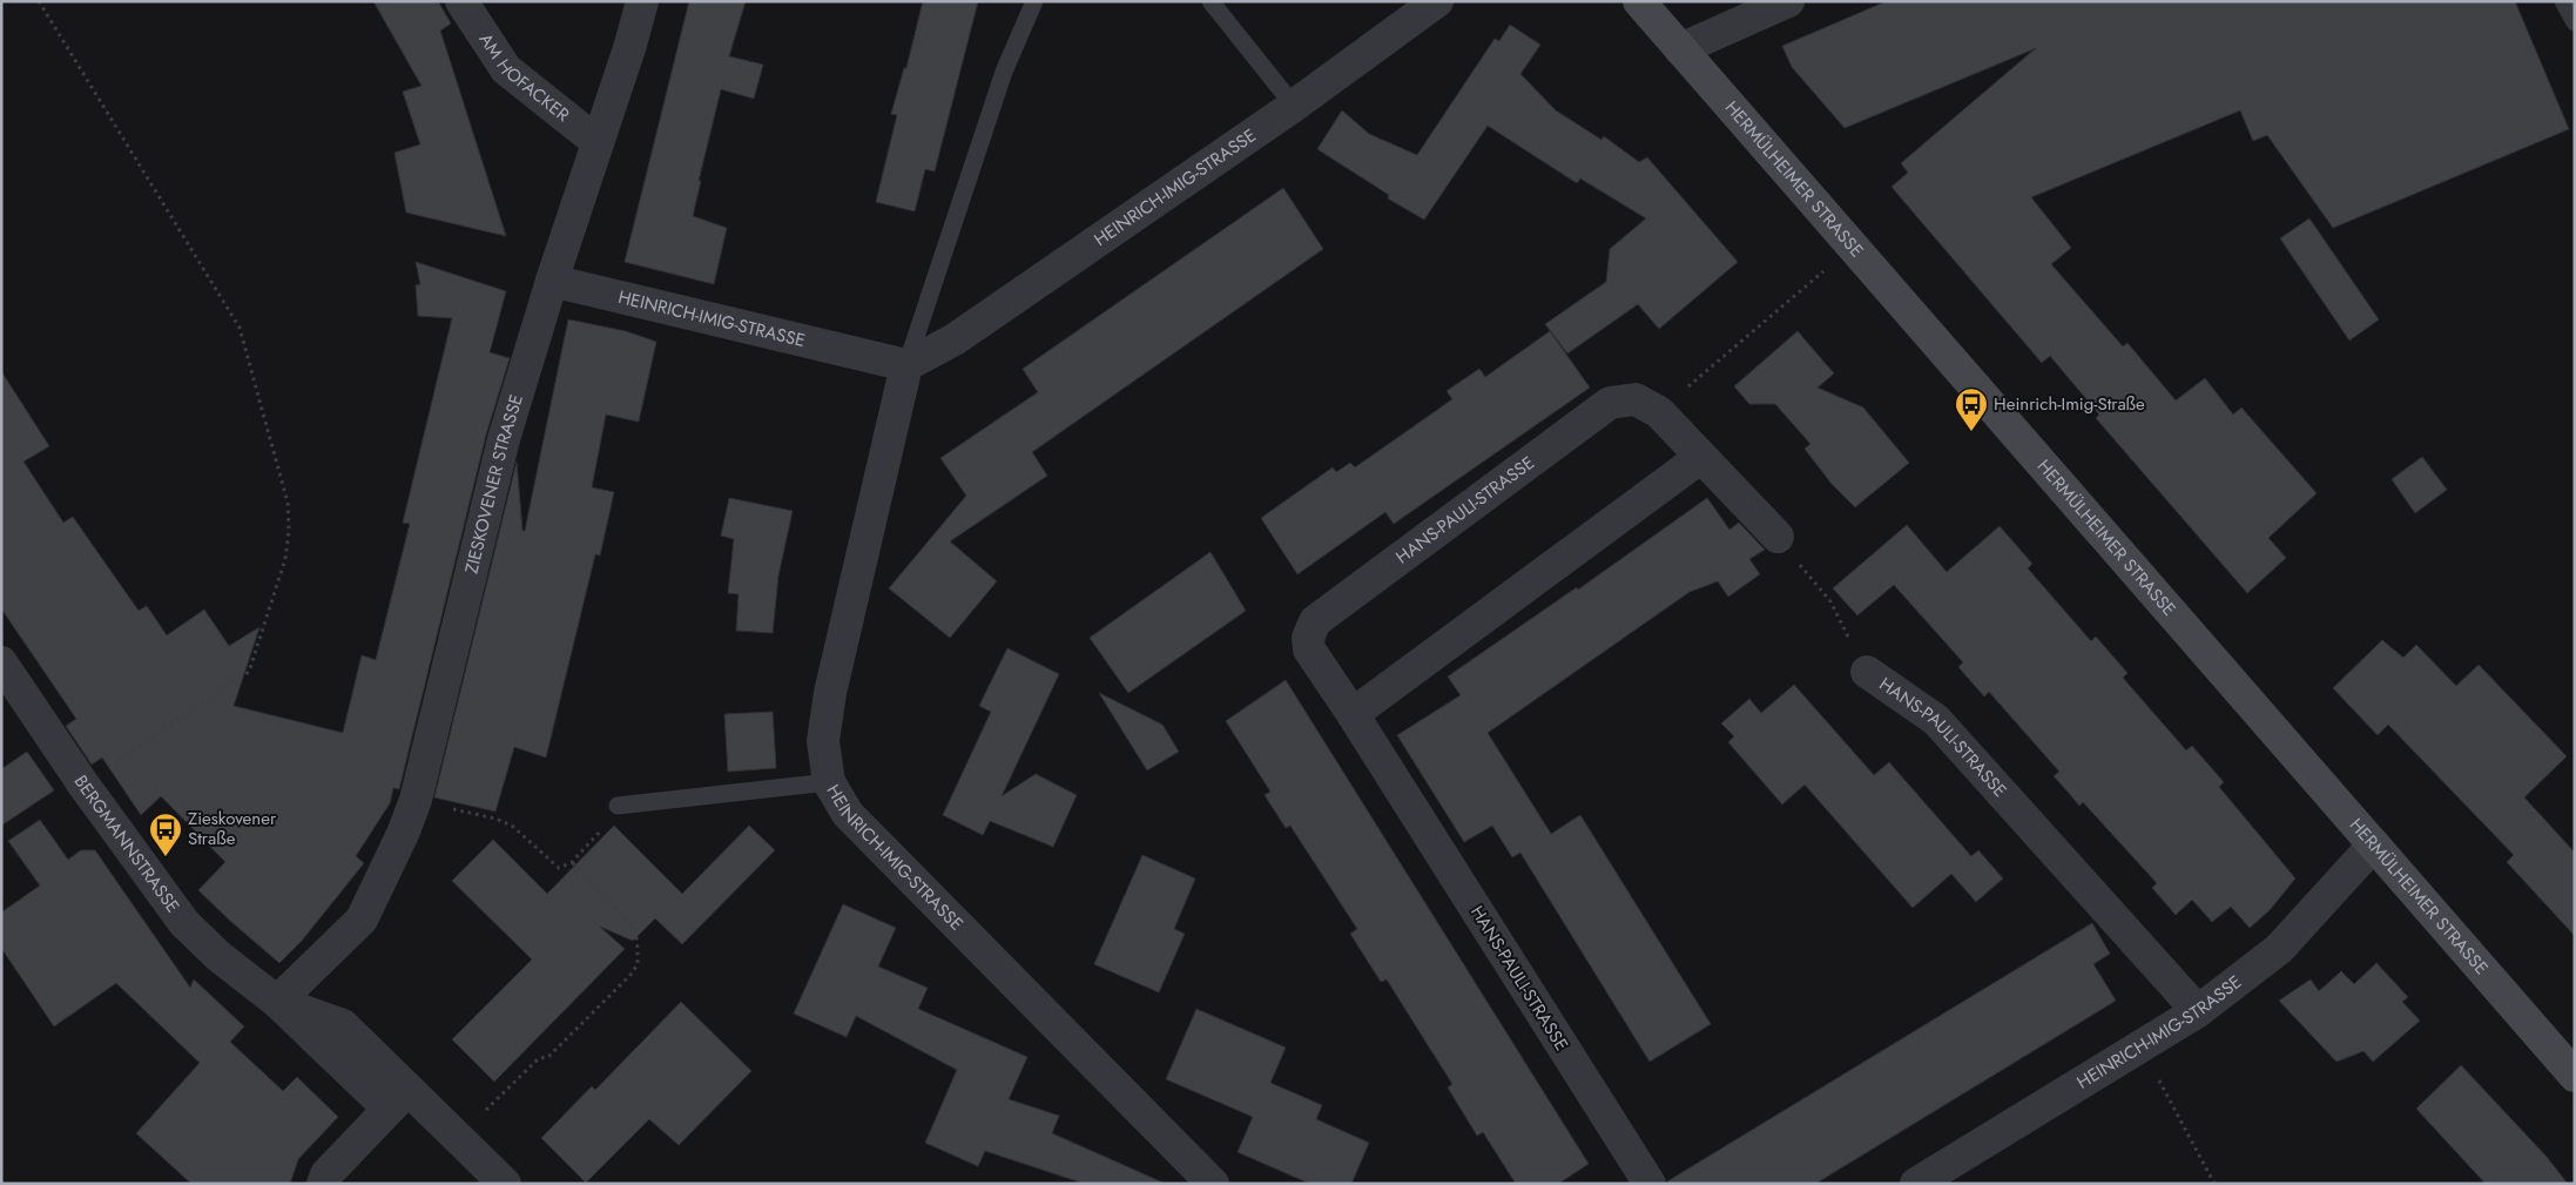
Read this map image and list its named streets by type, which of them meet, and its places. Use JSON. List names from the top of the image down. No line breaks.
{"streets":{"street":["AM HOFACKER","HERMÜLHEIMER STRASSE","HEINRICH-IMIG-STRASSE","ZIESKOVENER STRASSE","HANS-PAULI-STRASSE","BERGMANNSTRASSE"]},"crossings":[["AM HOFACKER","ZIESKOVENER STRASSE"],["HERMÜLHEIMER STRASSE","HEINRICH-IMIG-STRASSE"],["HEINRICH-IMIG-STRASSE","ZIESKOVENER STRASSE"],["HEINRICH-IMIG-STRASSE","HANS-PAULI-STRASSE"],["ZIESKOVENER STRASSE","BERGMANNSTRASSE"]],"places":{"bus stop":["Heinrich-Imig-Straße","Zieskovener Straße"]}}
